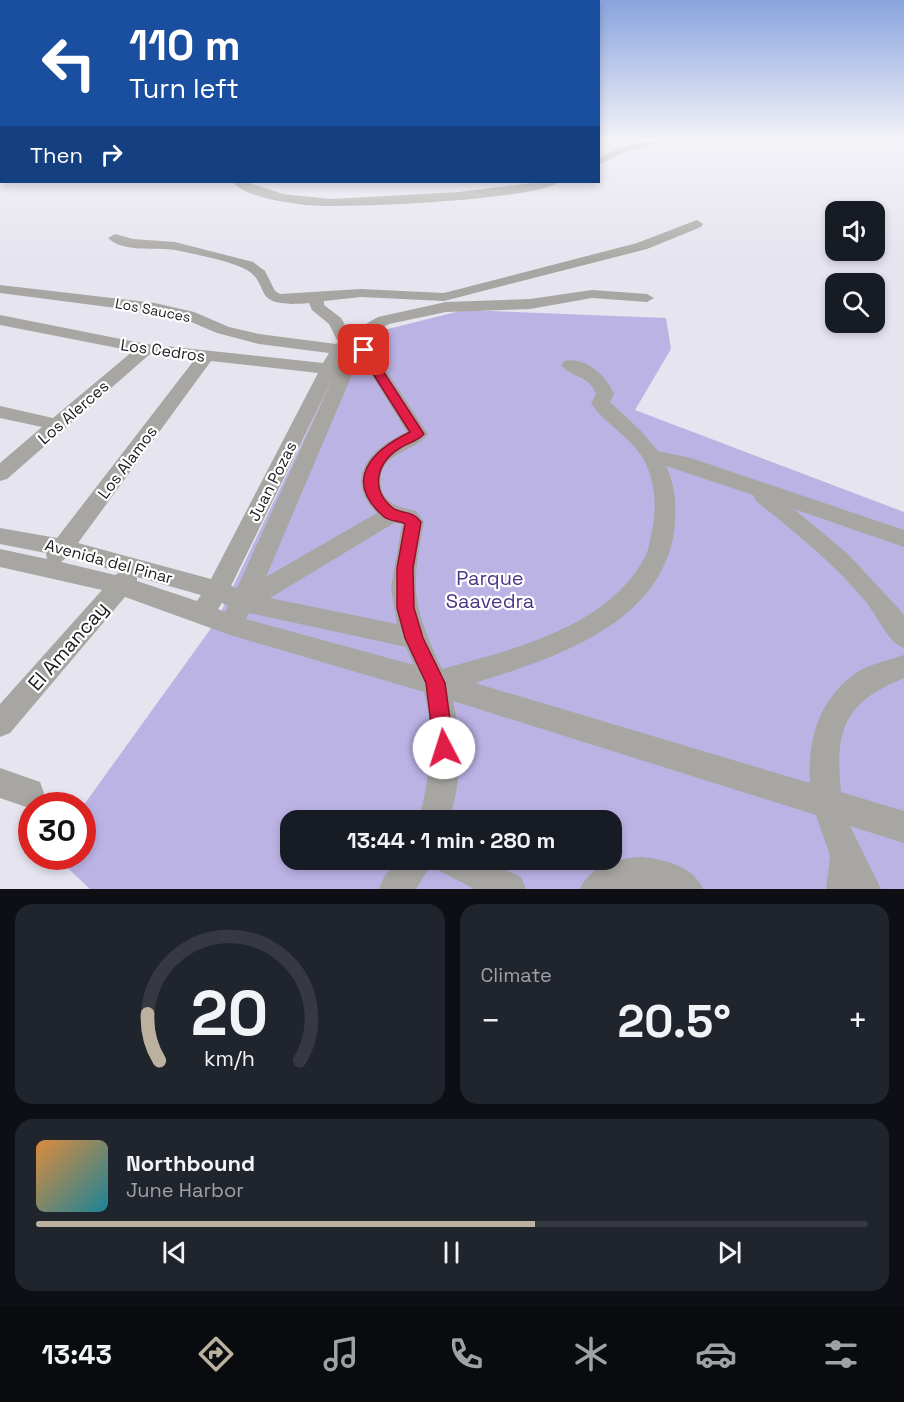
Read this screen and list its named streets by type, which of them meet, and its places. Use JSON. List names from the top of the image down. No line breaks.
{"streets":{"street":["Los Sauces","Los Cedros","Los Alerces","Los Alamos","Juan Pozas","Avenida del Pinar","El Amancay"]},"crossings":[["Los Sauces","Juan Pozas"],["Los Cedros","Los Alerces"],["Los Cedros","Los Alamos"],["Los Cedros","Juan Pozas"],["Los Alamos","Avenida del Pinar"],["Juan Pozas","Avenida del Pinar"],["Avenida del Pinar","El Amancay"]],"parks":["Parque Saavedra"],"page":{"turn":["110 m","Turn left"],"then":"Then","limit":"30","trip":"13:44 · 1 min · 280 m","tile":"Climate","heat":["−","20.5°","+"],"song":["Northbound","June Harbor"],"tabs":"13:43","gauge":["20","km/h"]}}
